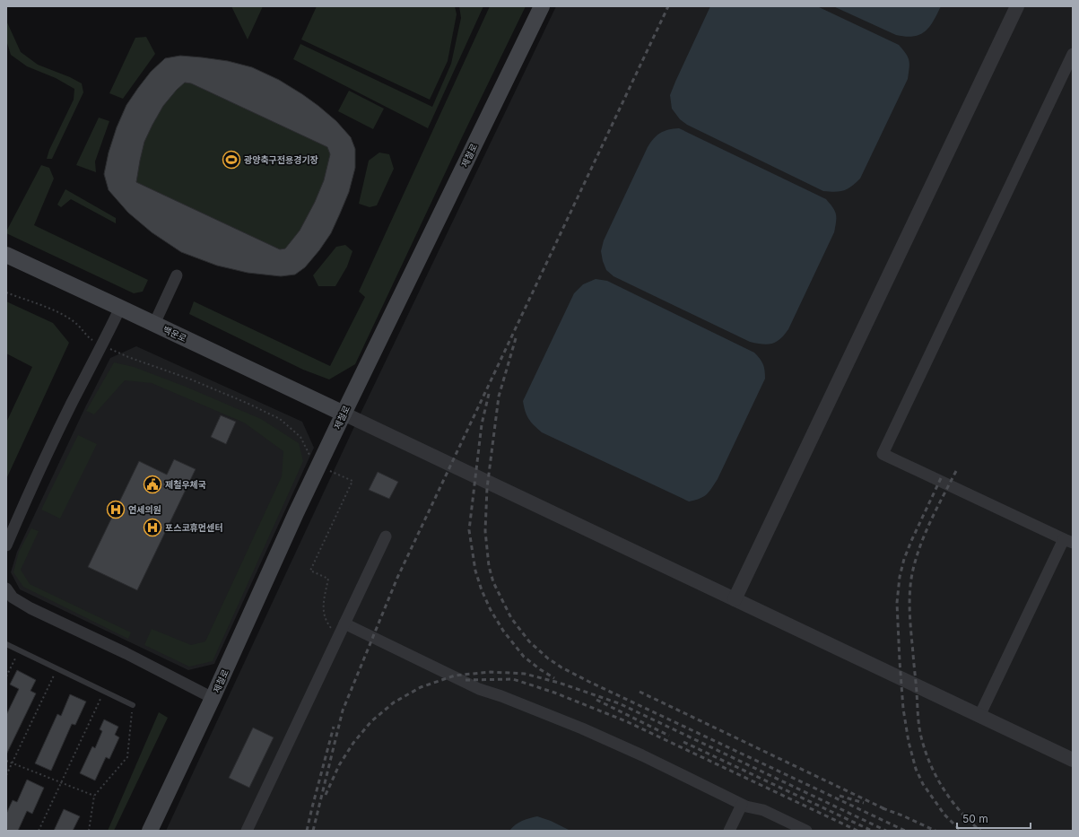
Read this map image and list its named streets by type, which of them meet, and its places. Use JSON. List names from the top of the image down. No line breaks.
{"streets":{"main road":["제철로","백운로"]},"crossings":[["제철로","백운로"]],"places":{"sports":["광양축구전용경기장"],"public building":["제철우체국"],"hospital":["연세의원","포스코휴먼센터"]},"scale_bar":"50 m"}
